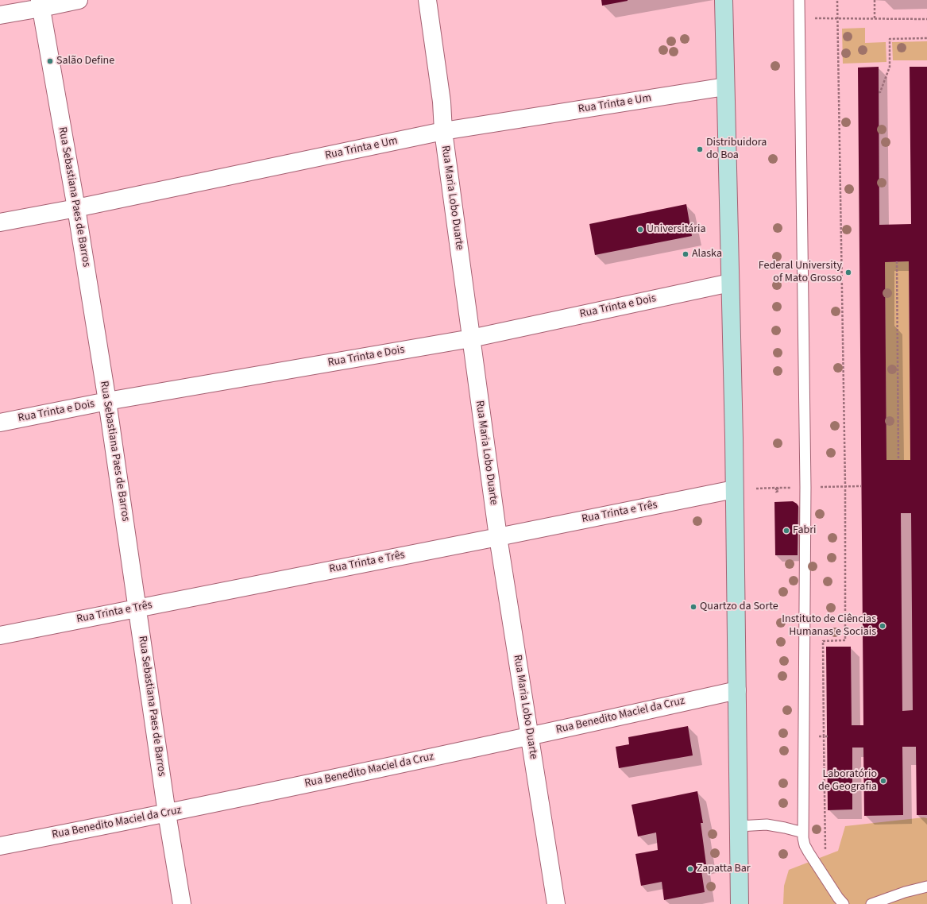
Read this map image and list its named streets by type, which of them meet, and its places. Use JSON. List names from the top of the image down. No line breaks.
{"streets":{"street":["Rua Trinta e Um","Rua Sebastiana Paes de Barros","Rua Maria Lobo Duarte","Rua Trinta e Dois","Rua Trinta e Três","Rua Benedito Maciel da Cruz"]},"crossings":[["Rua Trinta e Um","Rua Sebastiana Paes de Barros"],["Rua Trinta e Um","Rua Maria Lobo Duarte"],["Rua Sebastiana Paes de Barros","Rua Trinta e Dois"],["Rua Sebastiana Paes de Barros","Rua Trinta e Três"],["Rua Sebastiana Paes de Barros","Rua Benedito Maciel da Cruz"],["Rua Maria Lobo Duarte","Rua Trinta e Dois"],["Rua Maria Lobo Duarte","Rua Trinta e Três"],["Rua Maria Lobo Duarte","Rua Benedito Maciel da Cruz"]],"places":["Salão Define","Distribuidora do Boa","Universitária","Alaska","Federal University of Mato Grosso","Fabri","Quartzo da Sorte","Instituto de Ciências Humanas e Sociais","Laboratório de Geografia","Zapatta Bar"]}
